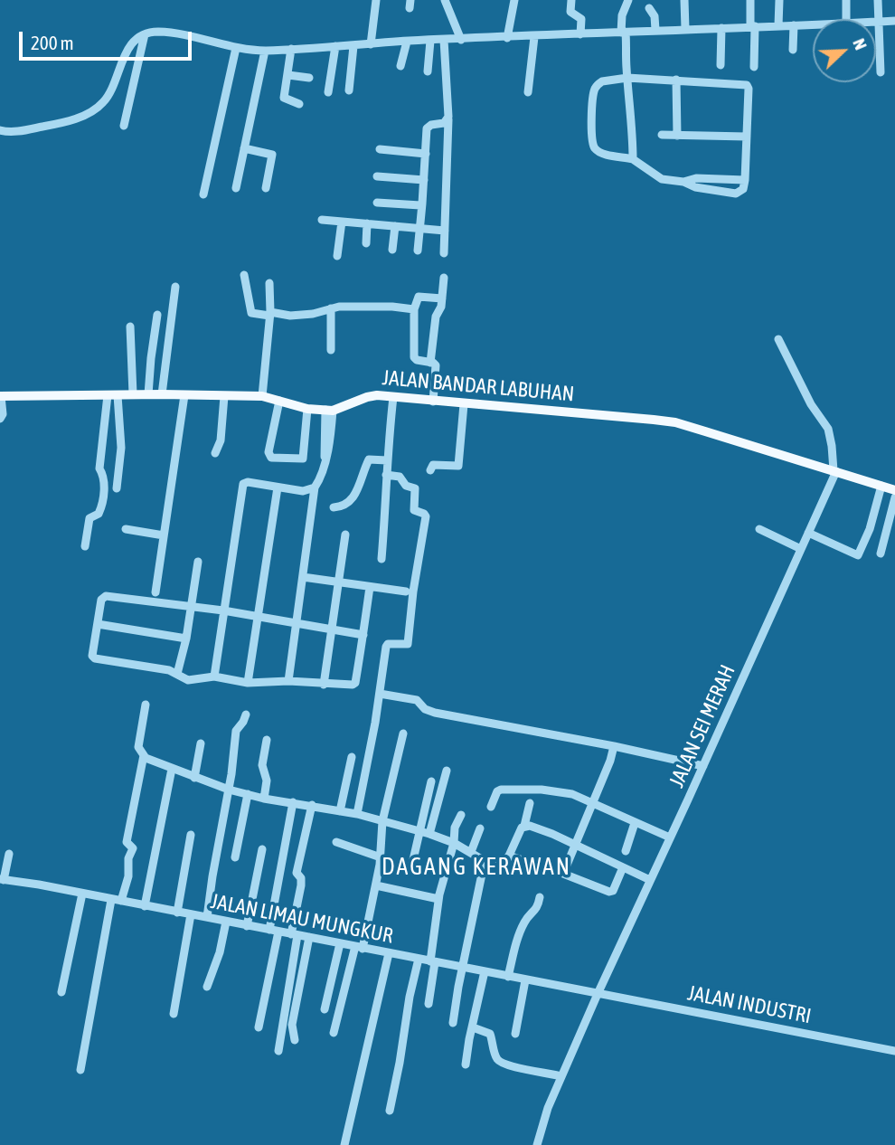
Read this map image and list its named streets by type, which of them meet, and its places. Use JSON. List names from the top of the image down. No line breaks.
{"streets":{"main road":["JALAN BANDAR LABUHAN"],"street":["JALAN SEI MERAH","JALAN LIMAU MUNGKUR","JALAN INDUSTRI"]},"crossings":[["JALAN BANDAR LABUHAN","JALAN SEI MERAH"],["JALAN SEI MERAH","JALAN LIMAU MUNGKUR"],["JALAN SEI MERAH","JALAN INDUSTRI"],["JALAN LIMAU MUNGKUR","JALAN INDUSTRI"]],"districts":["DAGANG KERAWAN"],"scale_bar":"200 m","north":"top right"}
